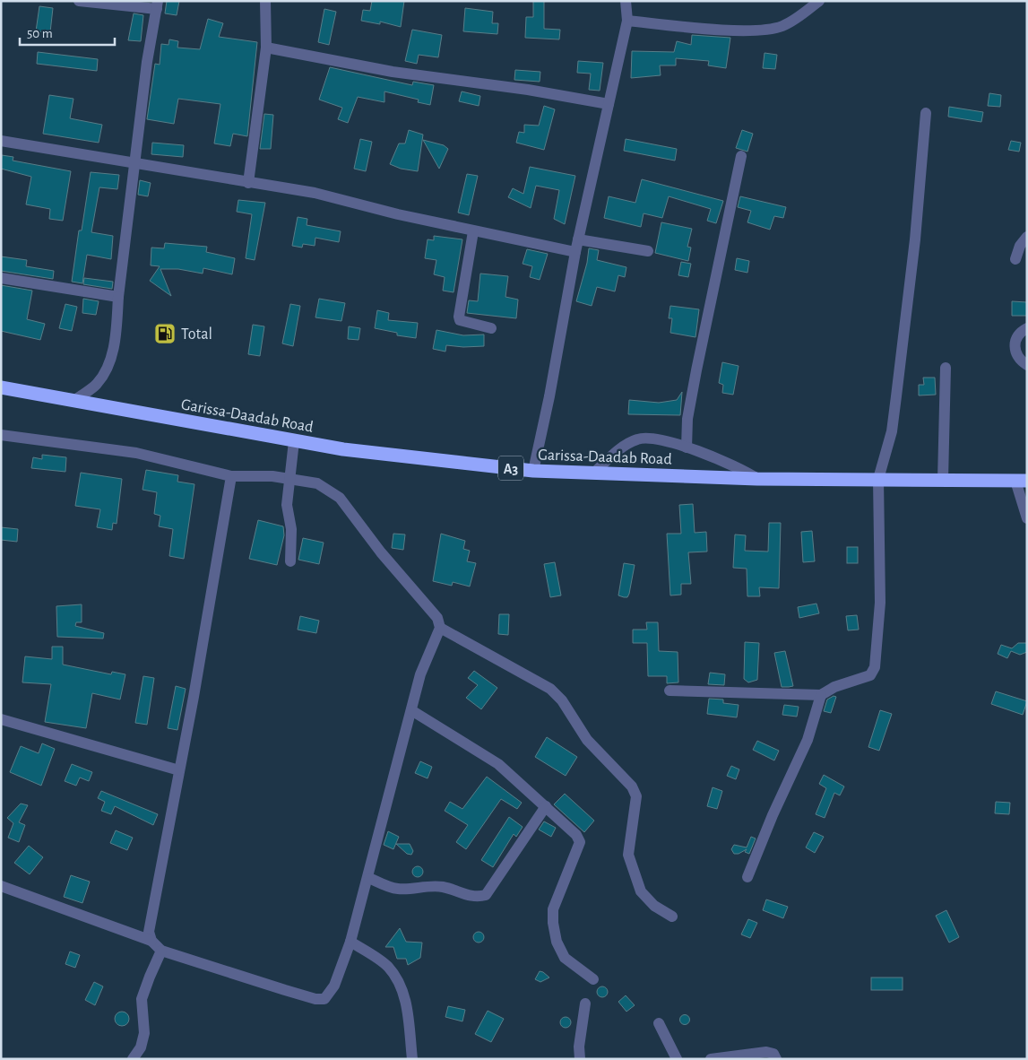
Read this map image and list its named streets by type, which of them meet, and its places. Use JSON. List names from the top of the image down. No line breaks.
{"streets":{"highway":["Garissa-Daadab Road","A3"]},"places":{"fuel station":["Total"]},"scale_bar":"50 m"}
